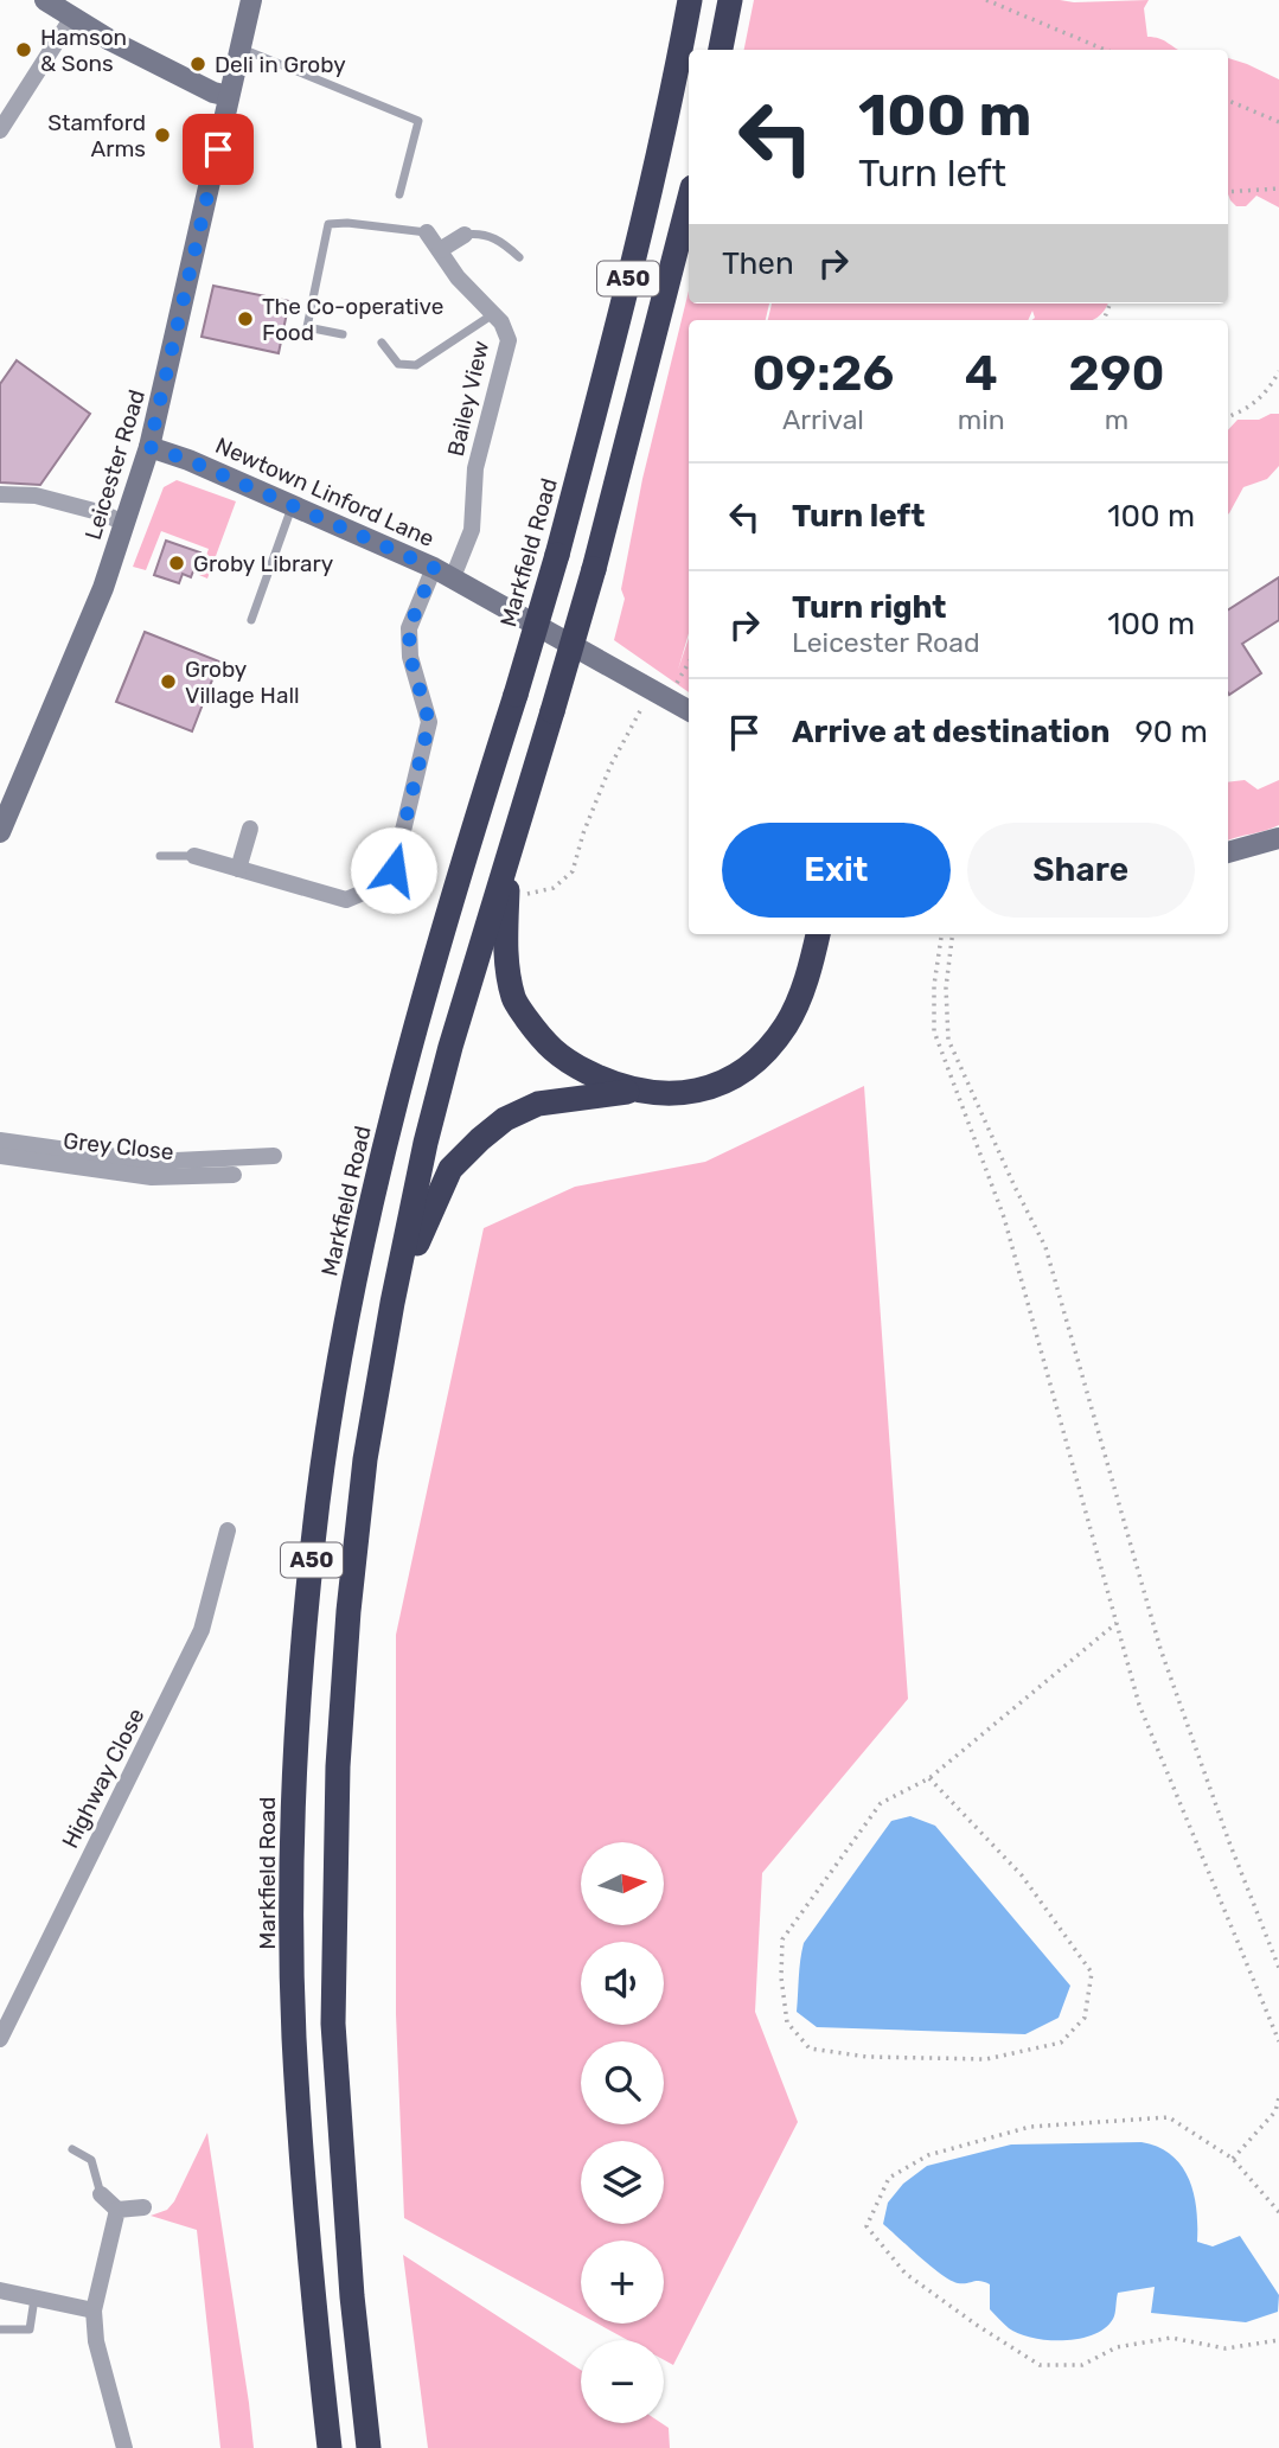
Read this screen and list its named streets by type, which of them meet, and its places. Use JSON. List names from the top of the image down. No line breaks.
{"streets":{"highway":["A50","Markfield Road"],"street":["Bailey View","Leicester Road","Newtown Linford Lane","Grey Close","Highway Close"]},"crossings":[["Bailey View","Newtown Linford Lane"],["Leicester Road","Newtown Linford Lane"]],"places":["Hamson & Sons","Deli in Groby","Stamford Arms","The Co-operative Food","Groby Library","Groby Village Hall"],"north":"right","page":{"turn":["100 m","Turn left"],"then":"Then","eta":["09:26","Arrival","4","min","290","m"],"list":[{"name":"Turn left","value":"100 m"},{"name":"Turn right","note":"Leicester Road","value":"100 m"},{"name":"Arrive at destination","value":"90 m"}],"buttons":["Exit","Share"],"map_buttons":["+","−"]}}
